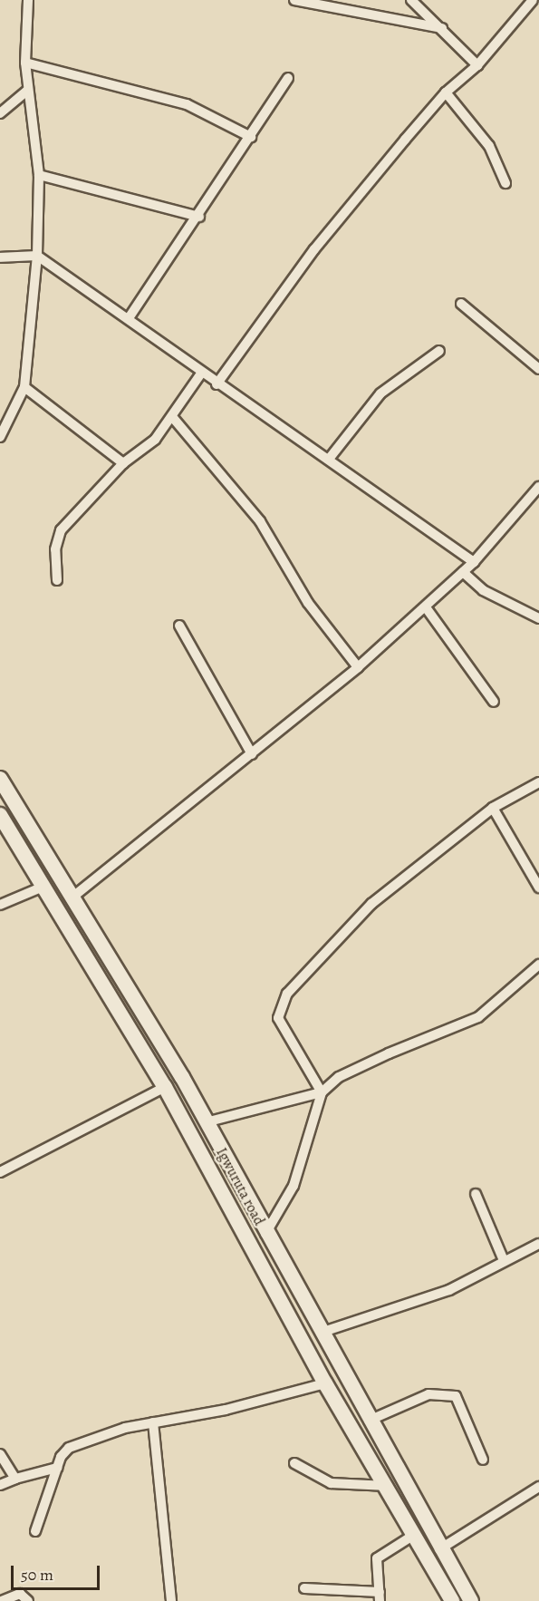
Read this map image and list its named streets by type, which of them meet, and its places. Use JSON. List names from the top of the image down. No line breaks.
{"streets":{"main road":["Igwuruta road"]},"scale_bar":"50 m"}
